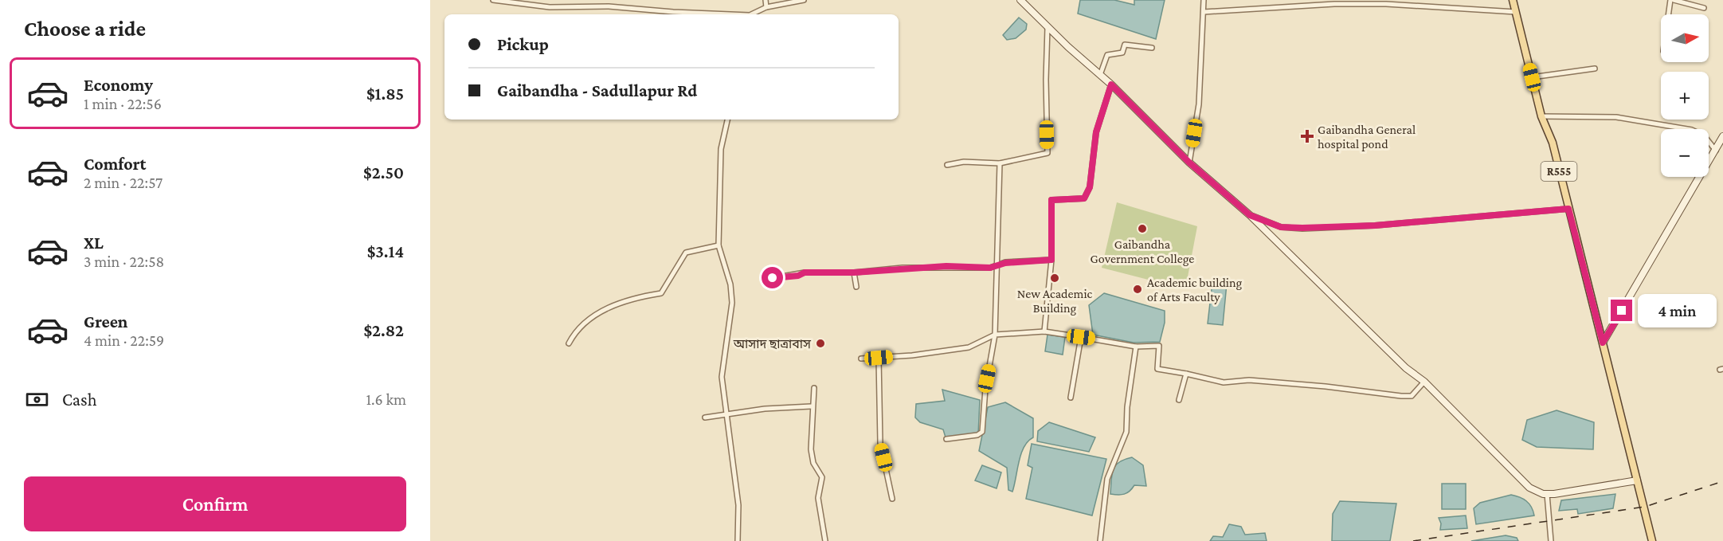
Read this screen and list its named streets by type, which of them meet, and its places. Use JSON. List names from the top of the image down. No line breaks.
{"streets":{"main road":["R555"]},"places":{"health":["Gaibandha General hospital pond"],"other":["Gaibandha Government College","New Academic Building","Academic building of Arts Faculty","আসাদ ছাত্রাবাস"]},"north":"right","page":{"heading":"Choose a ride","map_buttons":["+","−"],"banner":["Pickup","Gaibandha - Sadullapur Rd"],"list":[{"name":"Economy","note":"1 min · 22:56","value":"$1.85"},{"name":"Comfort","note":"2 min · 22:57","value":"$2.50"},{"name":"XL","note":"3 min · 22:58","value":"$3.14"},{"name":"Green","note":"4 min · 22:59","value":"$2.82"}],"bubble":"4 min","pay":["Cash","1.6 km"],"buttons":"Confirm"}}
